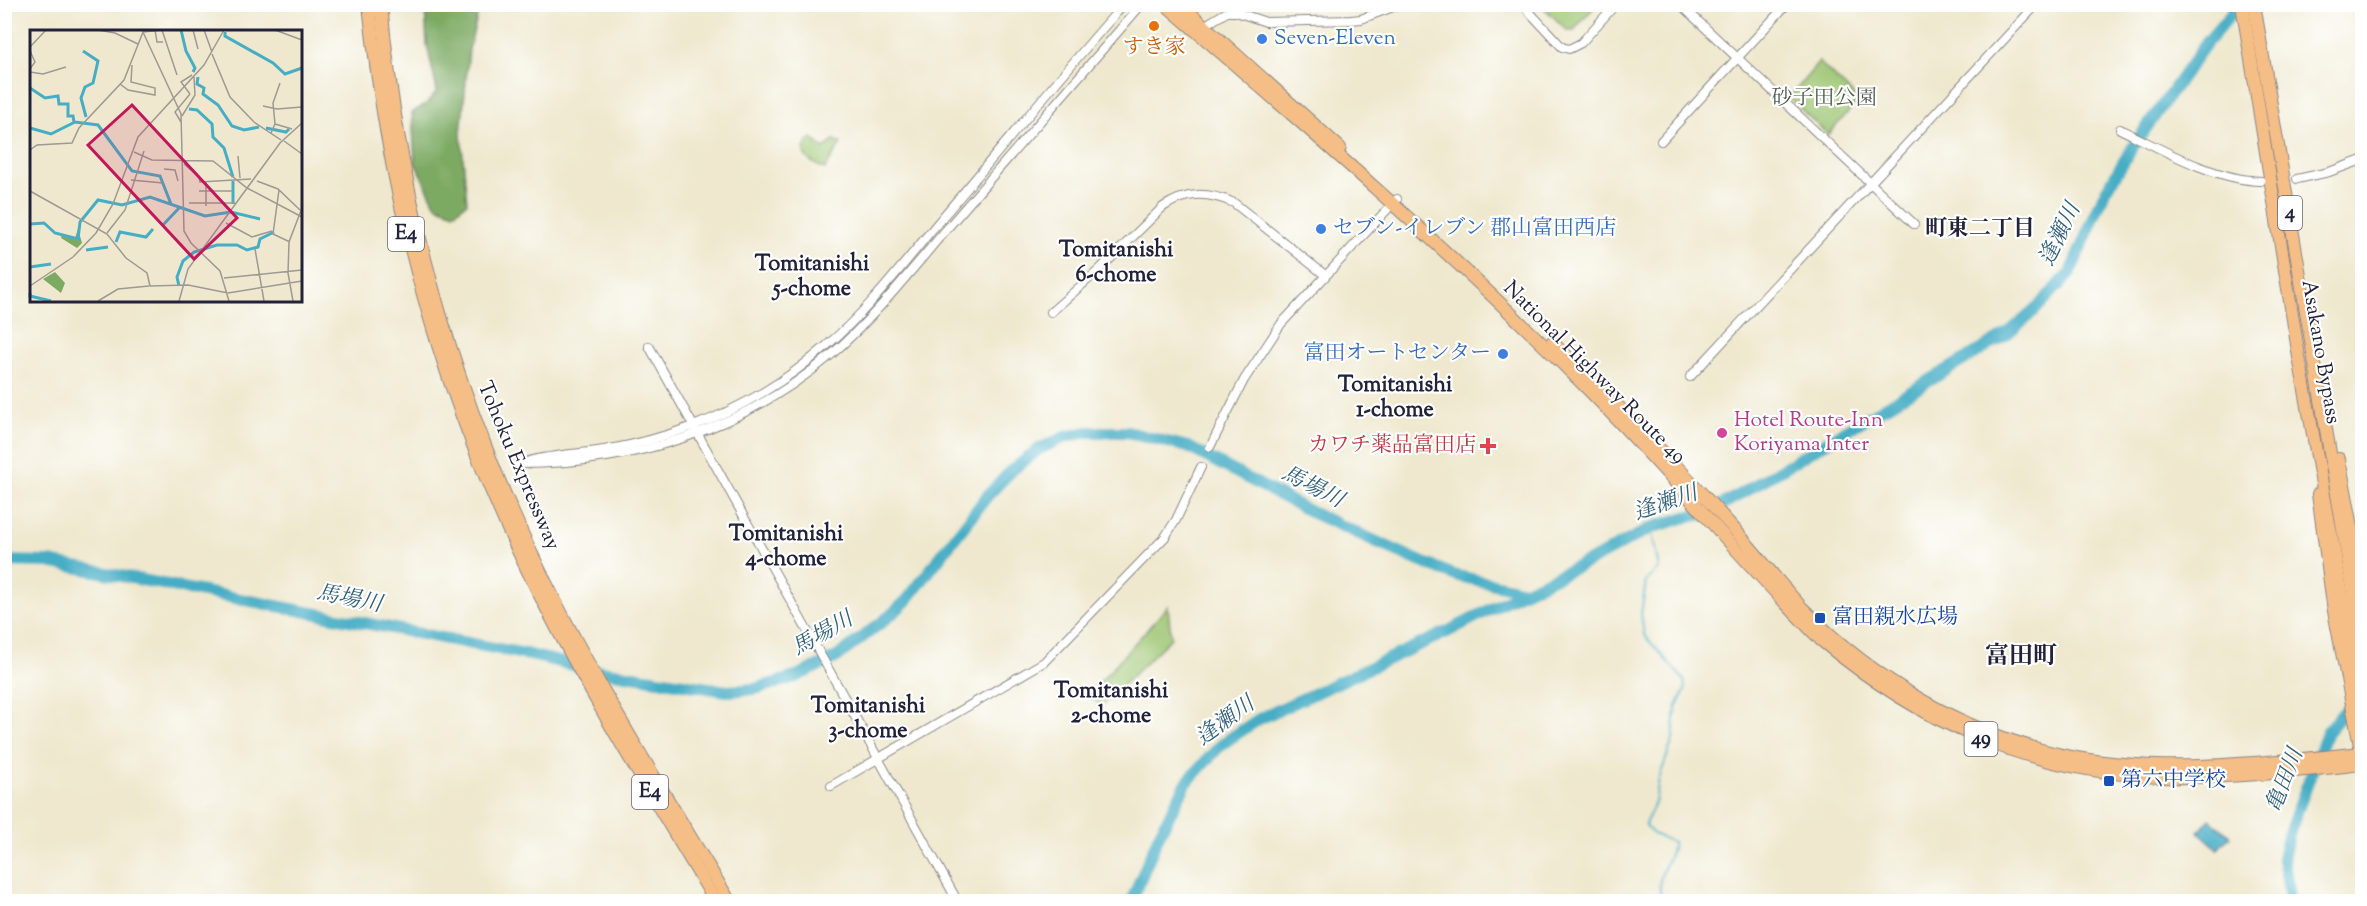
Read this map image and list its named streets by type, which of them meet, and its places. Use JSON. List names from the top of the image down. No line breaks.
{"streets":{"highway":["4","E4","Asakano Bypass","National Highway Route 49","Tohoku Expressway","49"]},"districts":["町東二丁目","Tomitanishi 6-chome","Tomitanishi 5-chome","Tomitanishi 1-chome","Tomitanishi 4-chome","富田町","Tomitanishi 2-chome","Tomitanishi 3-chome"],"water":["逢瀬川","馬場川","亀田川"],"parks":["砂子田公園"],"places":{"other":["すき家","Seven-Eleven","セブン-イレブン 郡山富田西店","富田オートセンター","Hotel Route-Inn Koriyama Inter"],"health":["カワチ薬品富田店"],"transit":["富田親水広場","第六中学校"]}}
